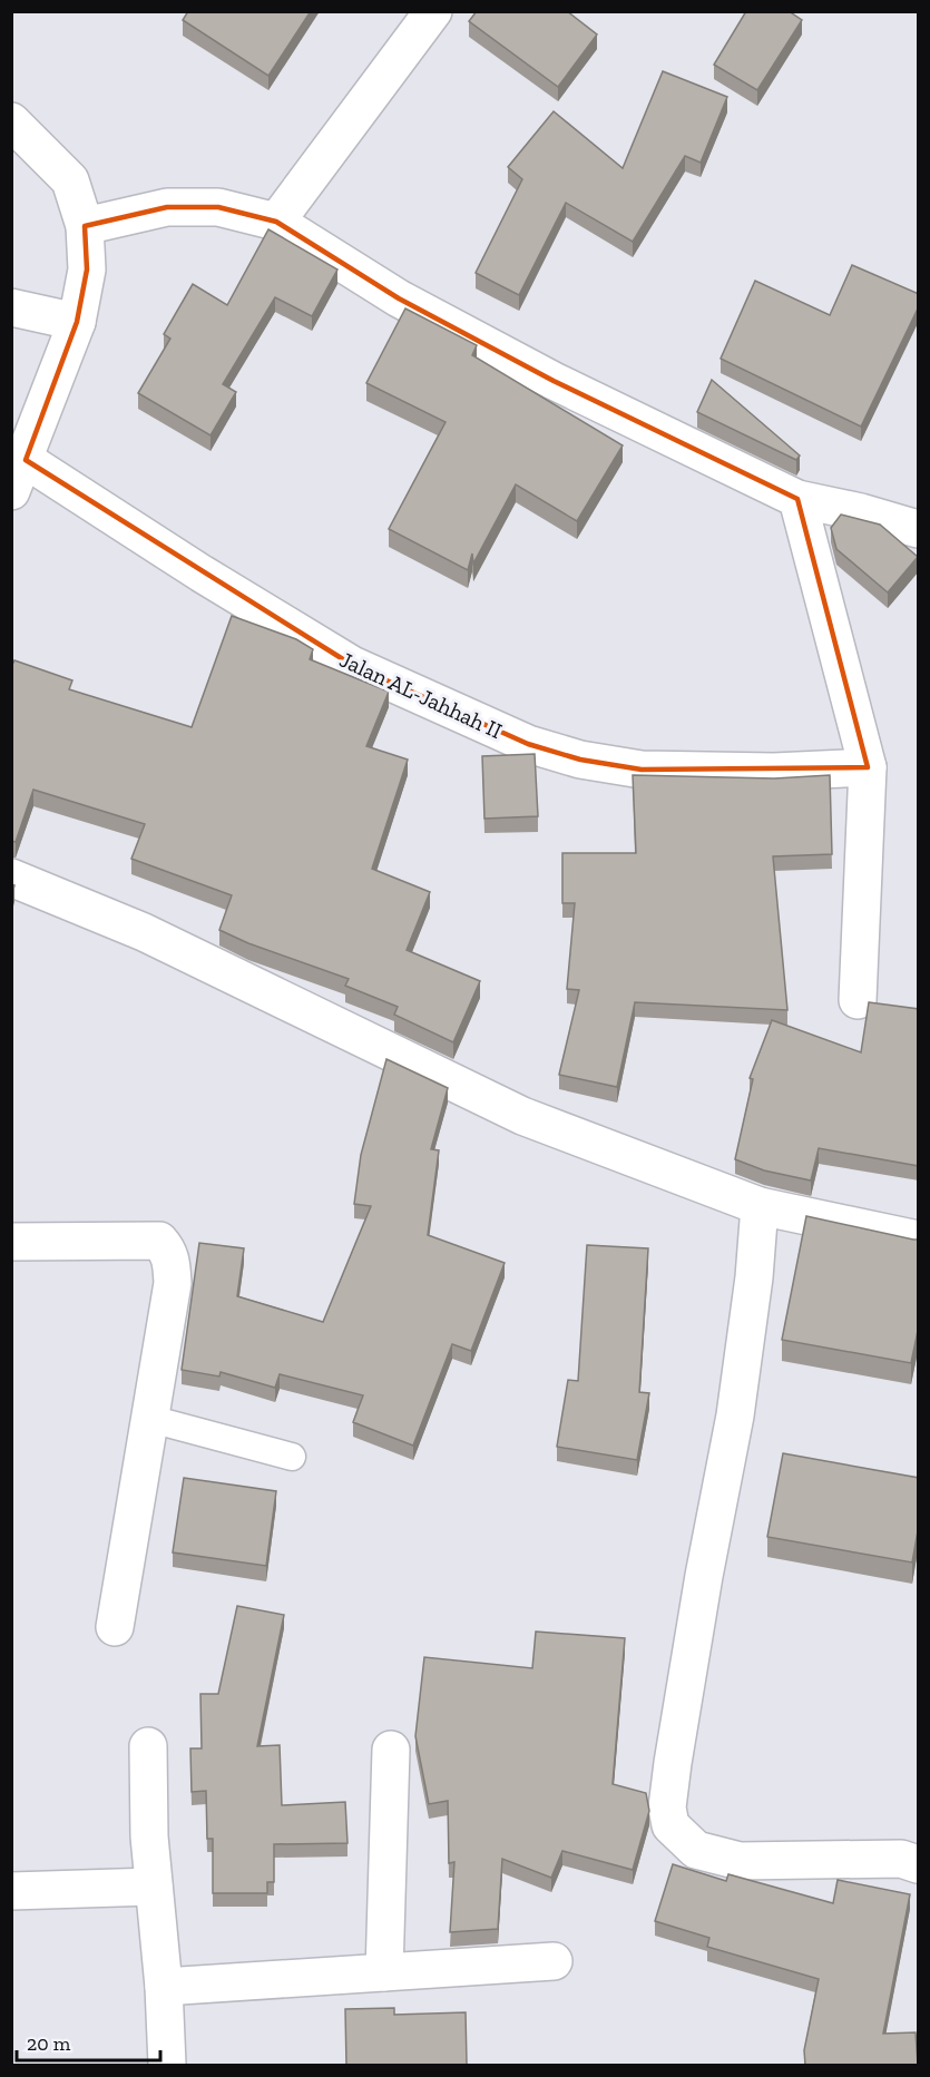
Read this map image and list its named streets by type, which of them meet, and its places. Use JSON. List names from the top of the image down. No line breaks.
{"streets":{"street":["Jalan AL-Jahhah II"]},"scale_bar":"20 m"}
